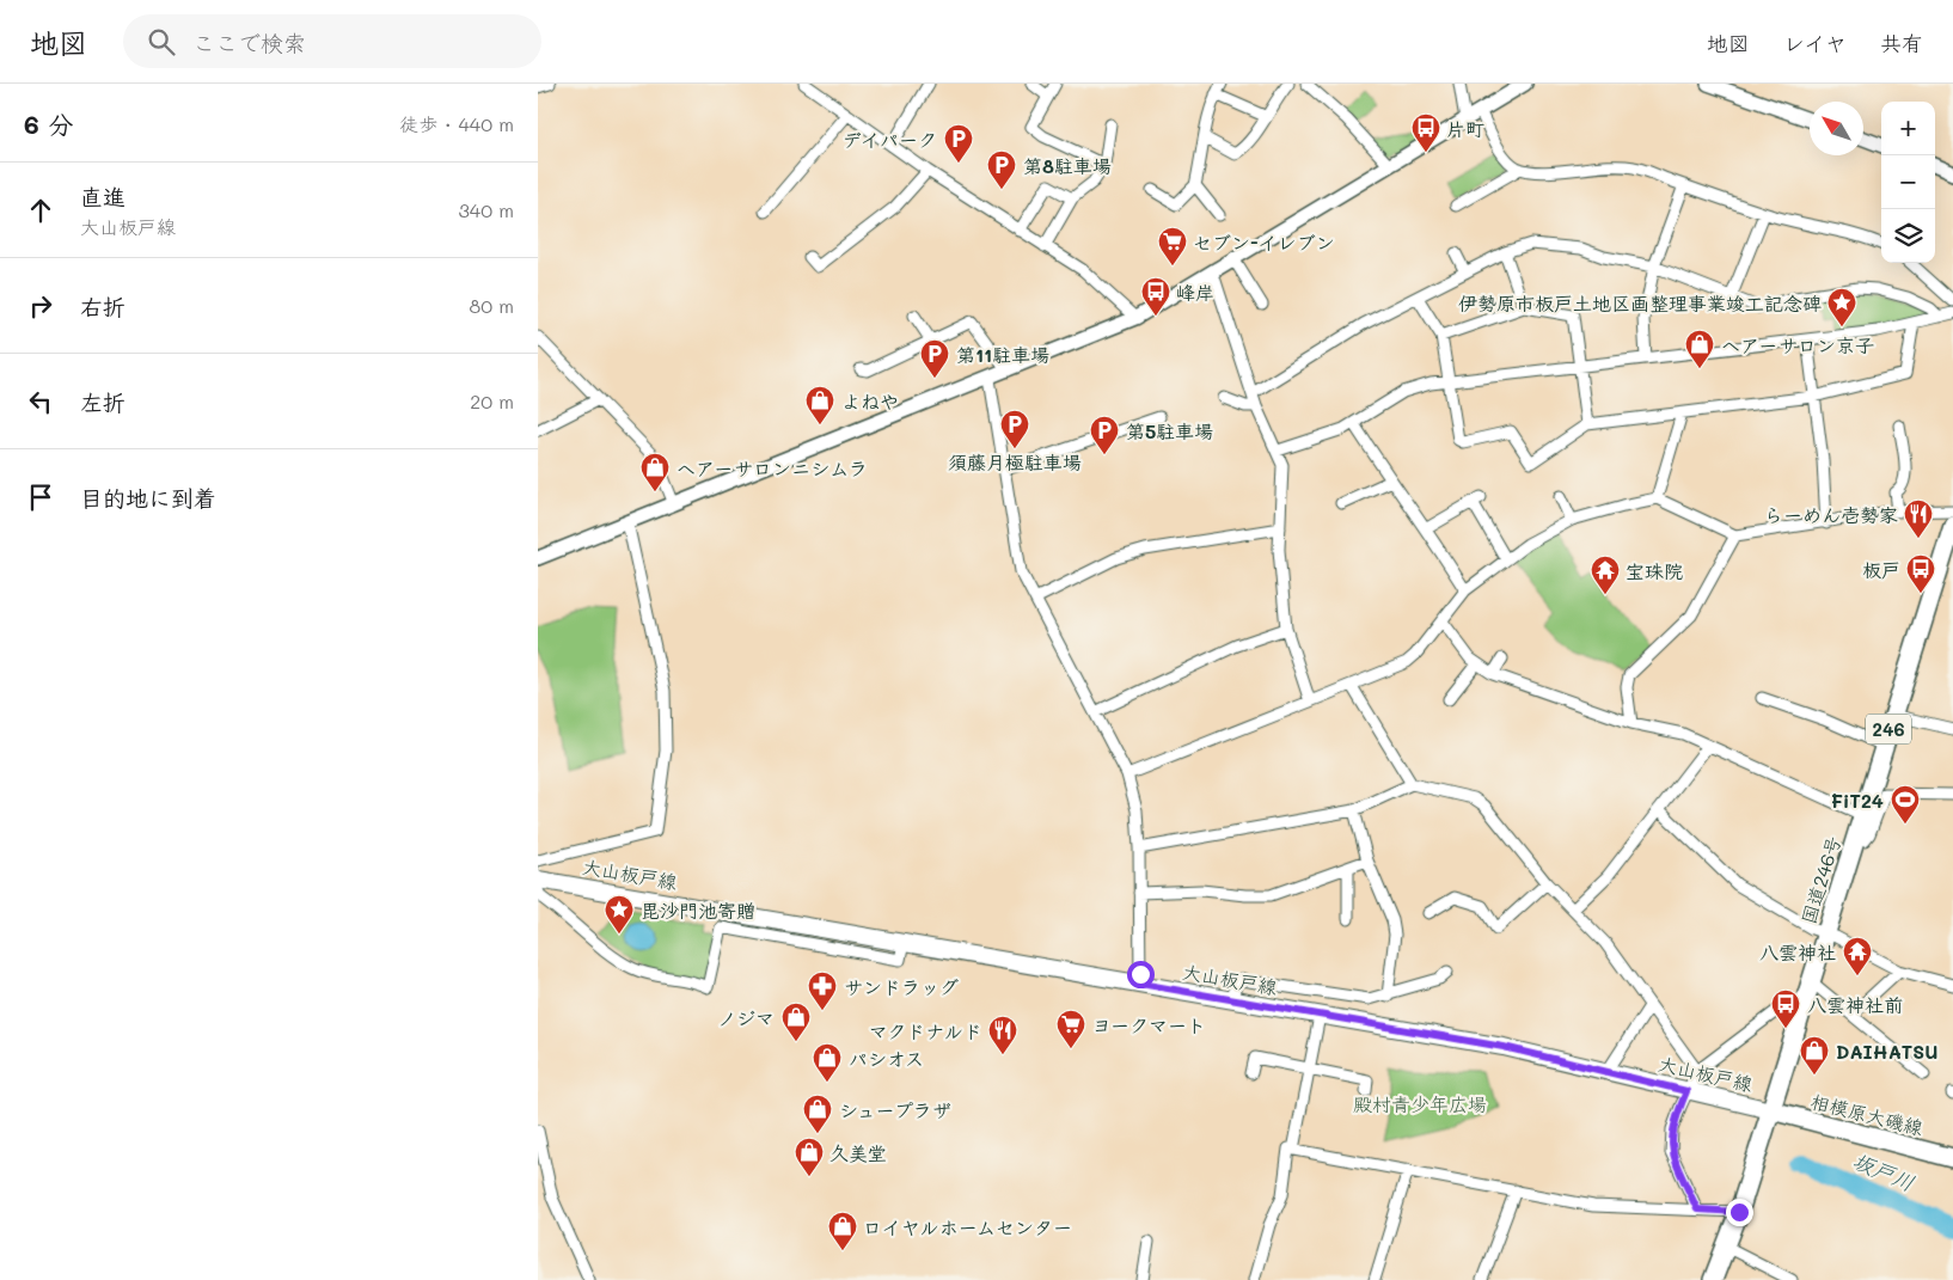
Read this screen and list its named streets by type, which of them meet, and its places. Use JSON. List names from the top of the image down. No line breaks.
{"streets":{"main road":["246","大山板戸線","国道246号","相模原大磯線"]},"crossings":[["大山板戸線","国道246号"],["大山板戸線","相模原大磯線"],["国道246号","相模原大磯線"]],"water":["坂戸川"],"parks":["殿村青少年広場"],"places":{"bus stop":["片町","峰岸","板戸","八雲神社前"],"parking":["デイパーク","第8駐車場","第11駐車場","須藤月極駐車場","第5駐車場"],"supermarket":["セブン-イレブン","ヨークマート"],"place":["伊勢原市板戸土地区画整理事業竣工記念碑","毘沙門池寄贈"],"shop":["ヘアーサロン京子","よねや","ヘアーサロンニシムラ","ノジマ","DAIHATSU","パシオス","シュープラザ","久美堂","ロイヤルホームセンター"],"restaurant":["らーめん壱勢家","マクドナルド"],"temple":["宝珠院","八雲神社"],"sports":["FiT24"],"pharmacy":["サンドラッグ"]},"north":"top left","page":{"header":"地図","search":"ここで検索","nav":["地図","レイヤ","共有"],"heading":["6 分","徒歩 · 440 m"],"map_buttons":["+","−"],"list":[["直進","大山板戸線","340 m"],["右折","80 m"],["左折","20 m"],"目的地に到着"]}}
